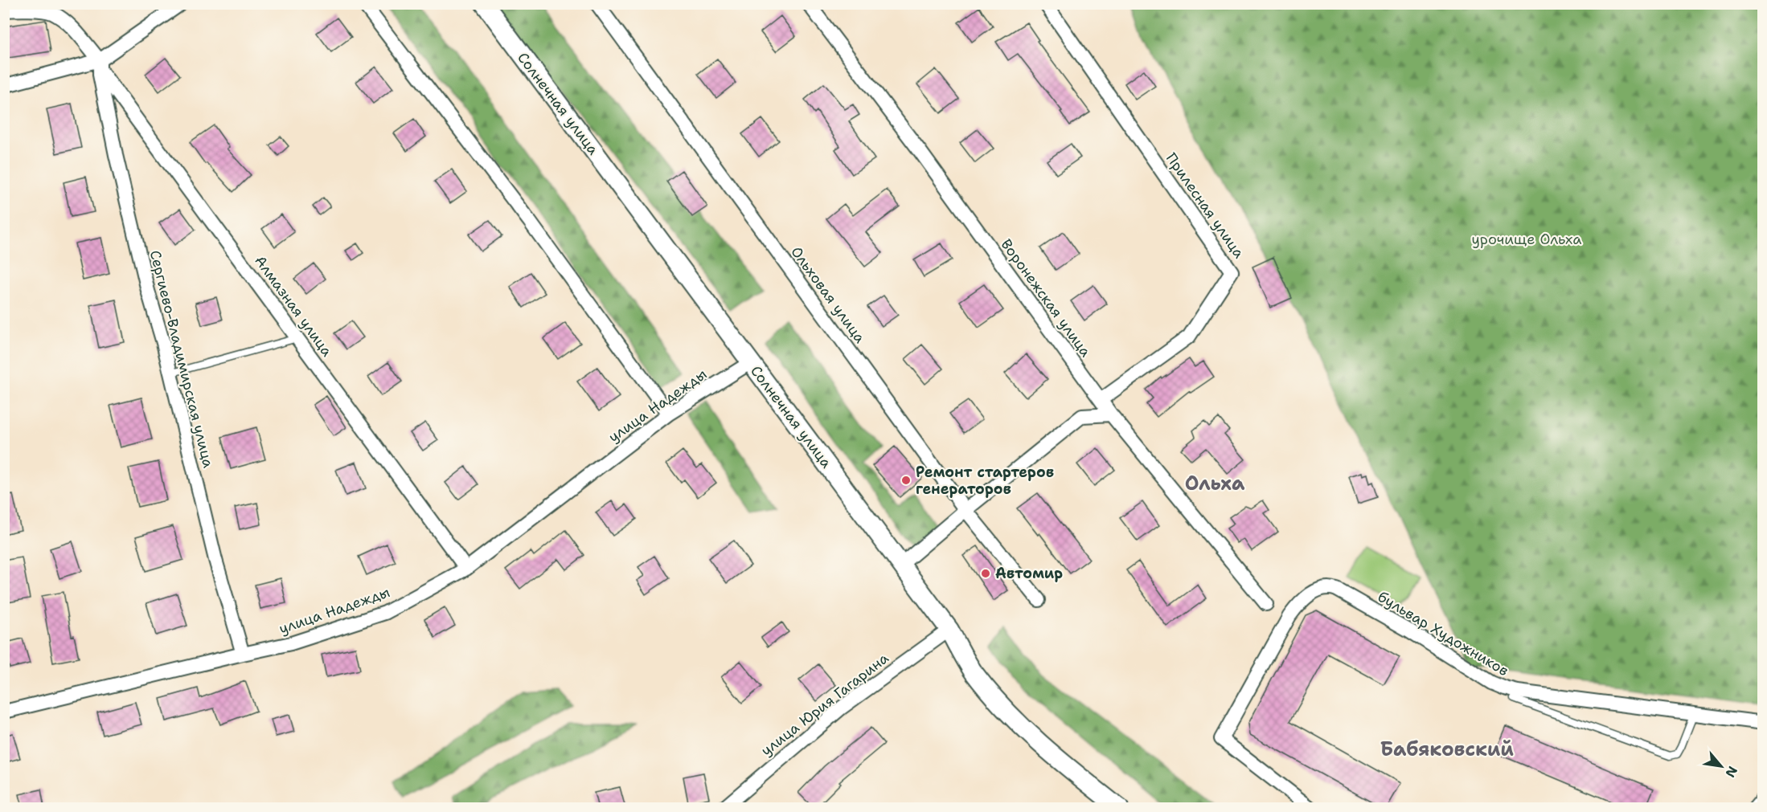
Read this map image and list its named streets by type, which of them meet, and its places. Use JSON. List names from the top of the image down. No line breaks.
{"streets":{"street":["Солнечная улица","Прилесная улица","Ольховая улица","Воронежская улица","Алмазная улица","Сергиево-Владимирская улица","улица Надежды","бульвар Художников","улица Юрия Гагарина"]},"crossings":[["Солнечная улица","улица Надежды"],["Солнечная улица","улица Юрия Гагарина"],["Прилесная улица","Воронежская улица"],["Алмазная улица","Сергиево-Владимирская улица"],["Алмазная улица","улица Надежды"],["Сергиево-Владимирская улица","улица Надежды"]],"districts":["Ольха","Бабяковский"],"parks":["урочище Ольха"],"places":["Ремонт стартеров генераторов","Автомир"],"north":"bottom right"}
